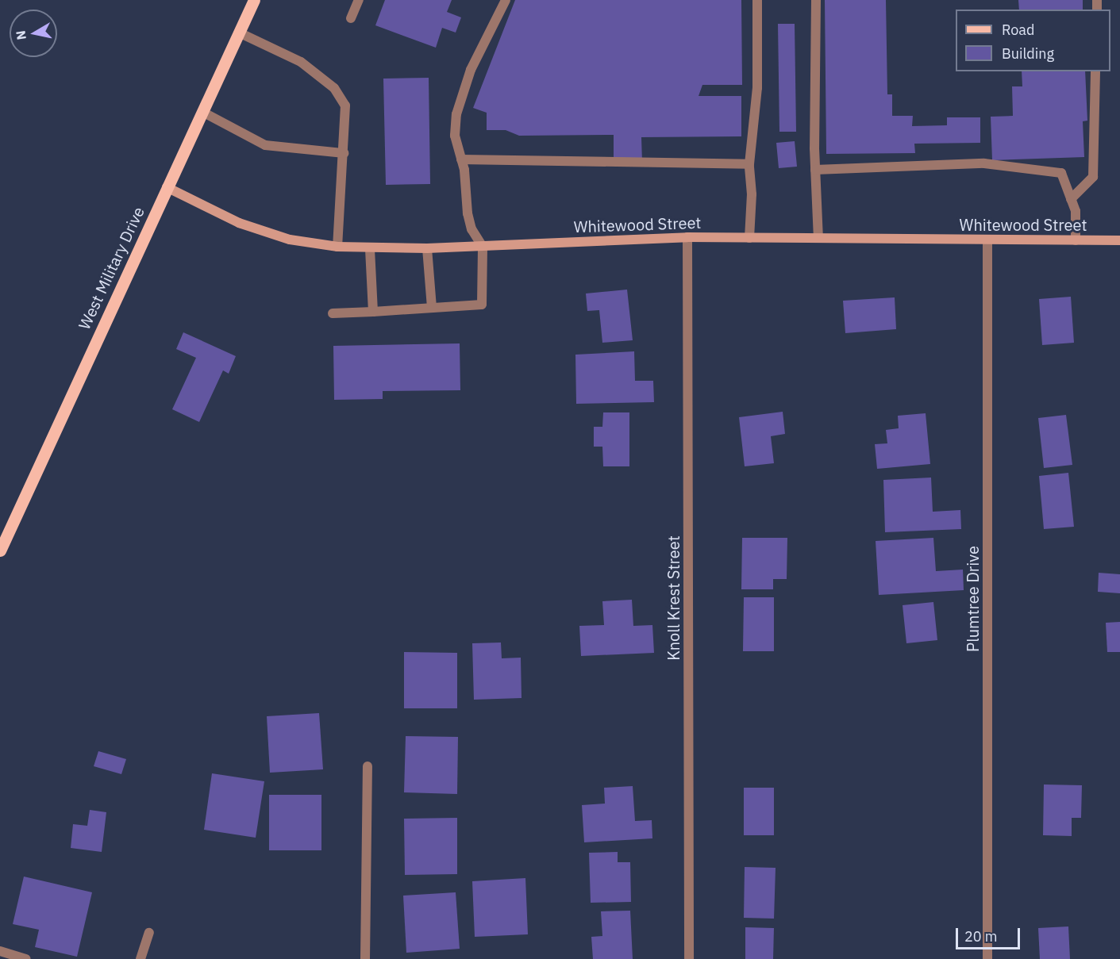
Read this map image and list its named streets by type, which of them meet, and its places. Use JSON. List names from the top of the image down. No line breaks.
{"streets":{"main road":["West Military Drive"],"street":["Whitewood Street","Knoll Krest Street","Plumtree Drive"]},"crossings":[["Whitewood Street","West Military Drive"],["Whitewood Street","Knoll Krest Street"],["Whitewood Street","Plumtree Drive"]],"legend":["Road","Building"],"scale_bar":"20 m","north":"left"}
